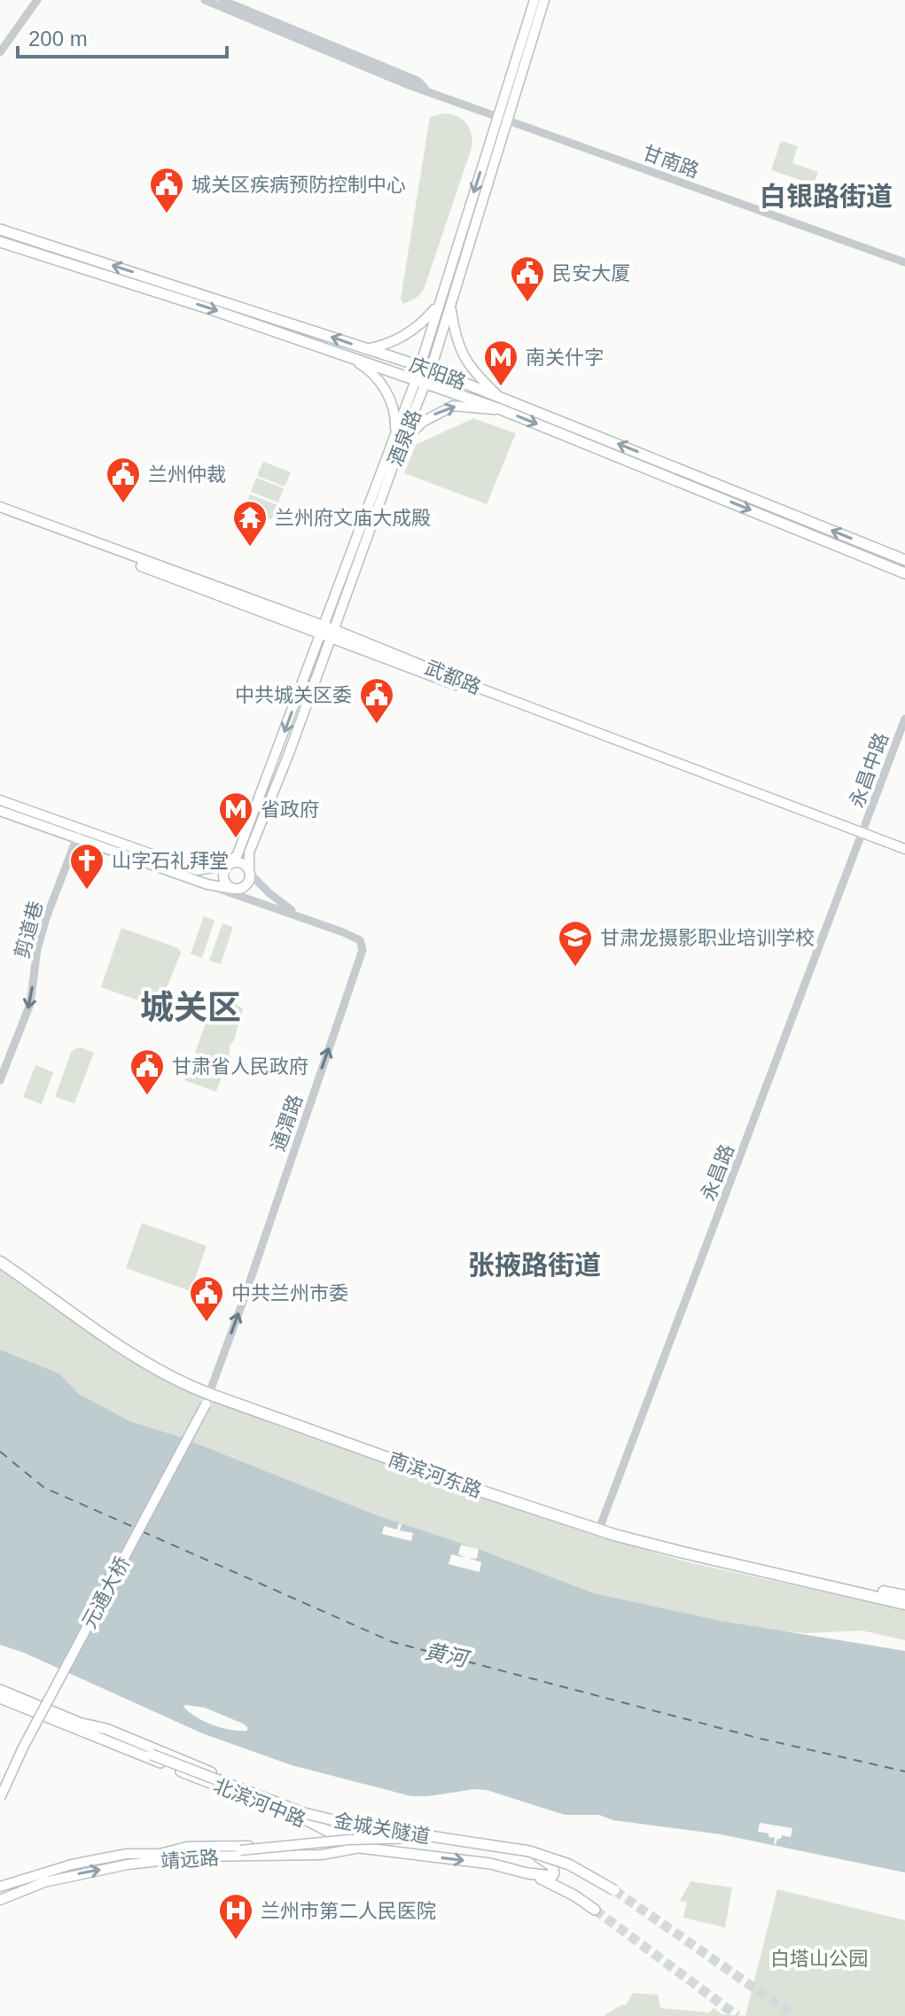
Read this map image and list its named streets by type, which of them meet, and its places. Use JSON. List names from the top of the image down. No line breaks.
{"streets":{"highway":["南滨河东路"],"main road":["庆阳路","酒泉路","武都路","元通大桥","北滨河中路","金城关隧道","靖远路"],"street":["甘南路","永昌中路","剪道巷","通渭路","永昌路"]},"crossings":[["甘南路","酒泉路"],["庆阳路","酒泉路"],["酒泉路","武都路"],["武都路","永昌中路"],["武都路","永昌路"],["永昌中路","永昌路"],["通渭路","南滨河东路"],["通渭路","元通大桥"],["永昌路","南滨河东路"],["南滨河东路","元通大桥"],["北滨河中路","靖远路"]],"one_way":["剪道巷","通渭路"],"districts":["白银路街道","城关区","张掖路街道"],"water":["黄河"],"parks":["白塔山公园"],"places":{"public building":["城关区疾病预防控制中心","民安大厦","兰州仲裁","中共城关区委","甘肃省人民政府","中共兰州市委"],"metro station":["南关什字","省政府"],"temple":["兰州府文庙大成殿"],"church":["山字石礼拜堂"],"school or university":["甘肃龙摄影职业培训学校"],"hospital":["兰州市第二人民医院"]},"scale_bar":"200 m"}
